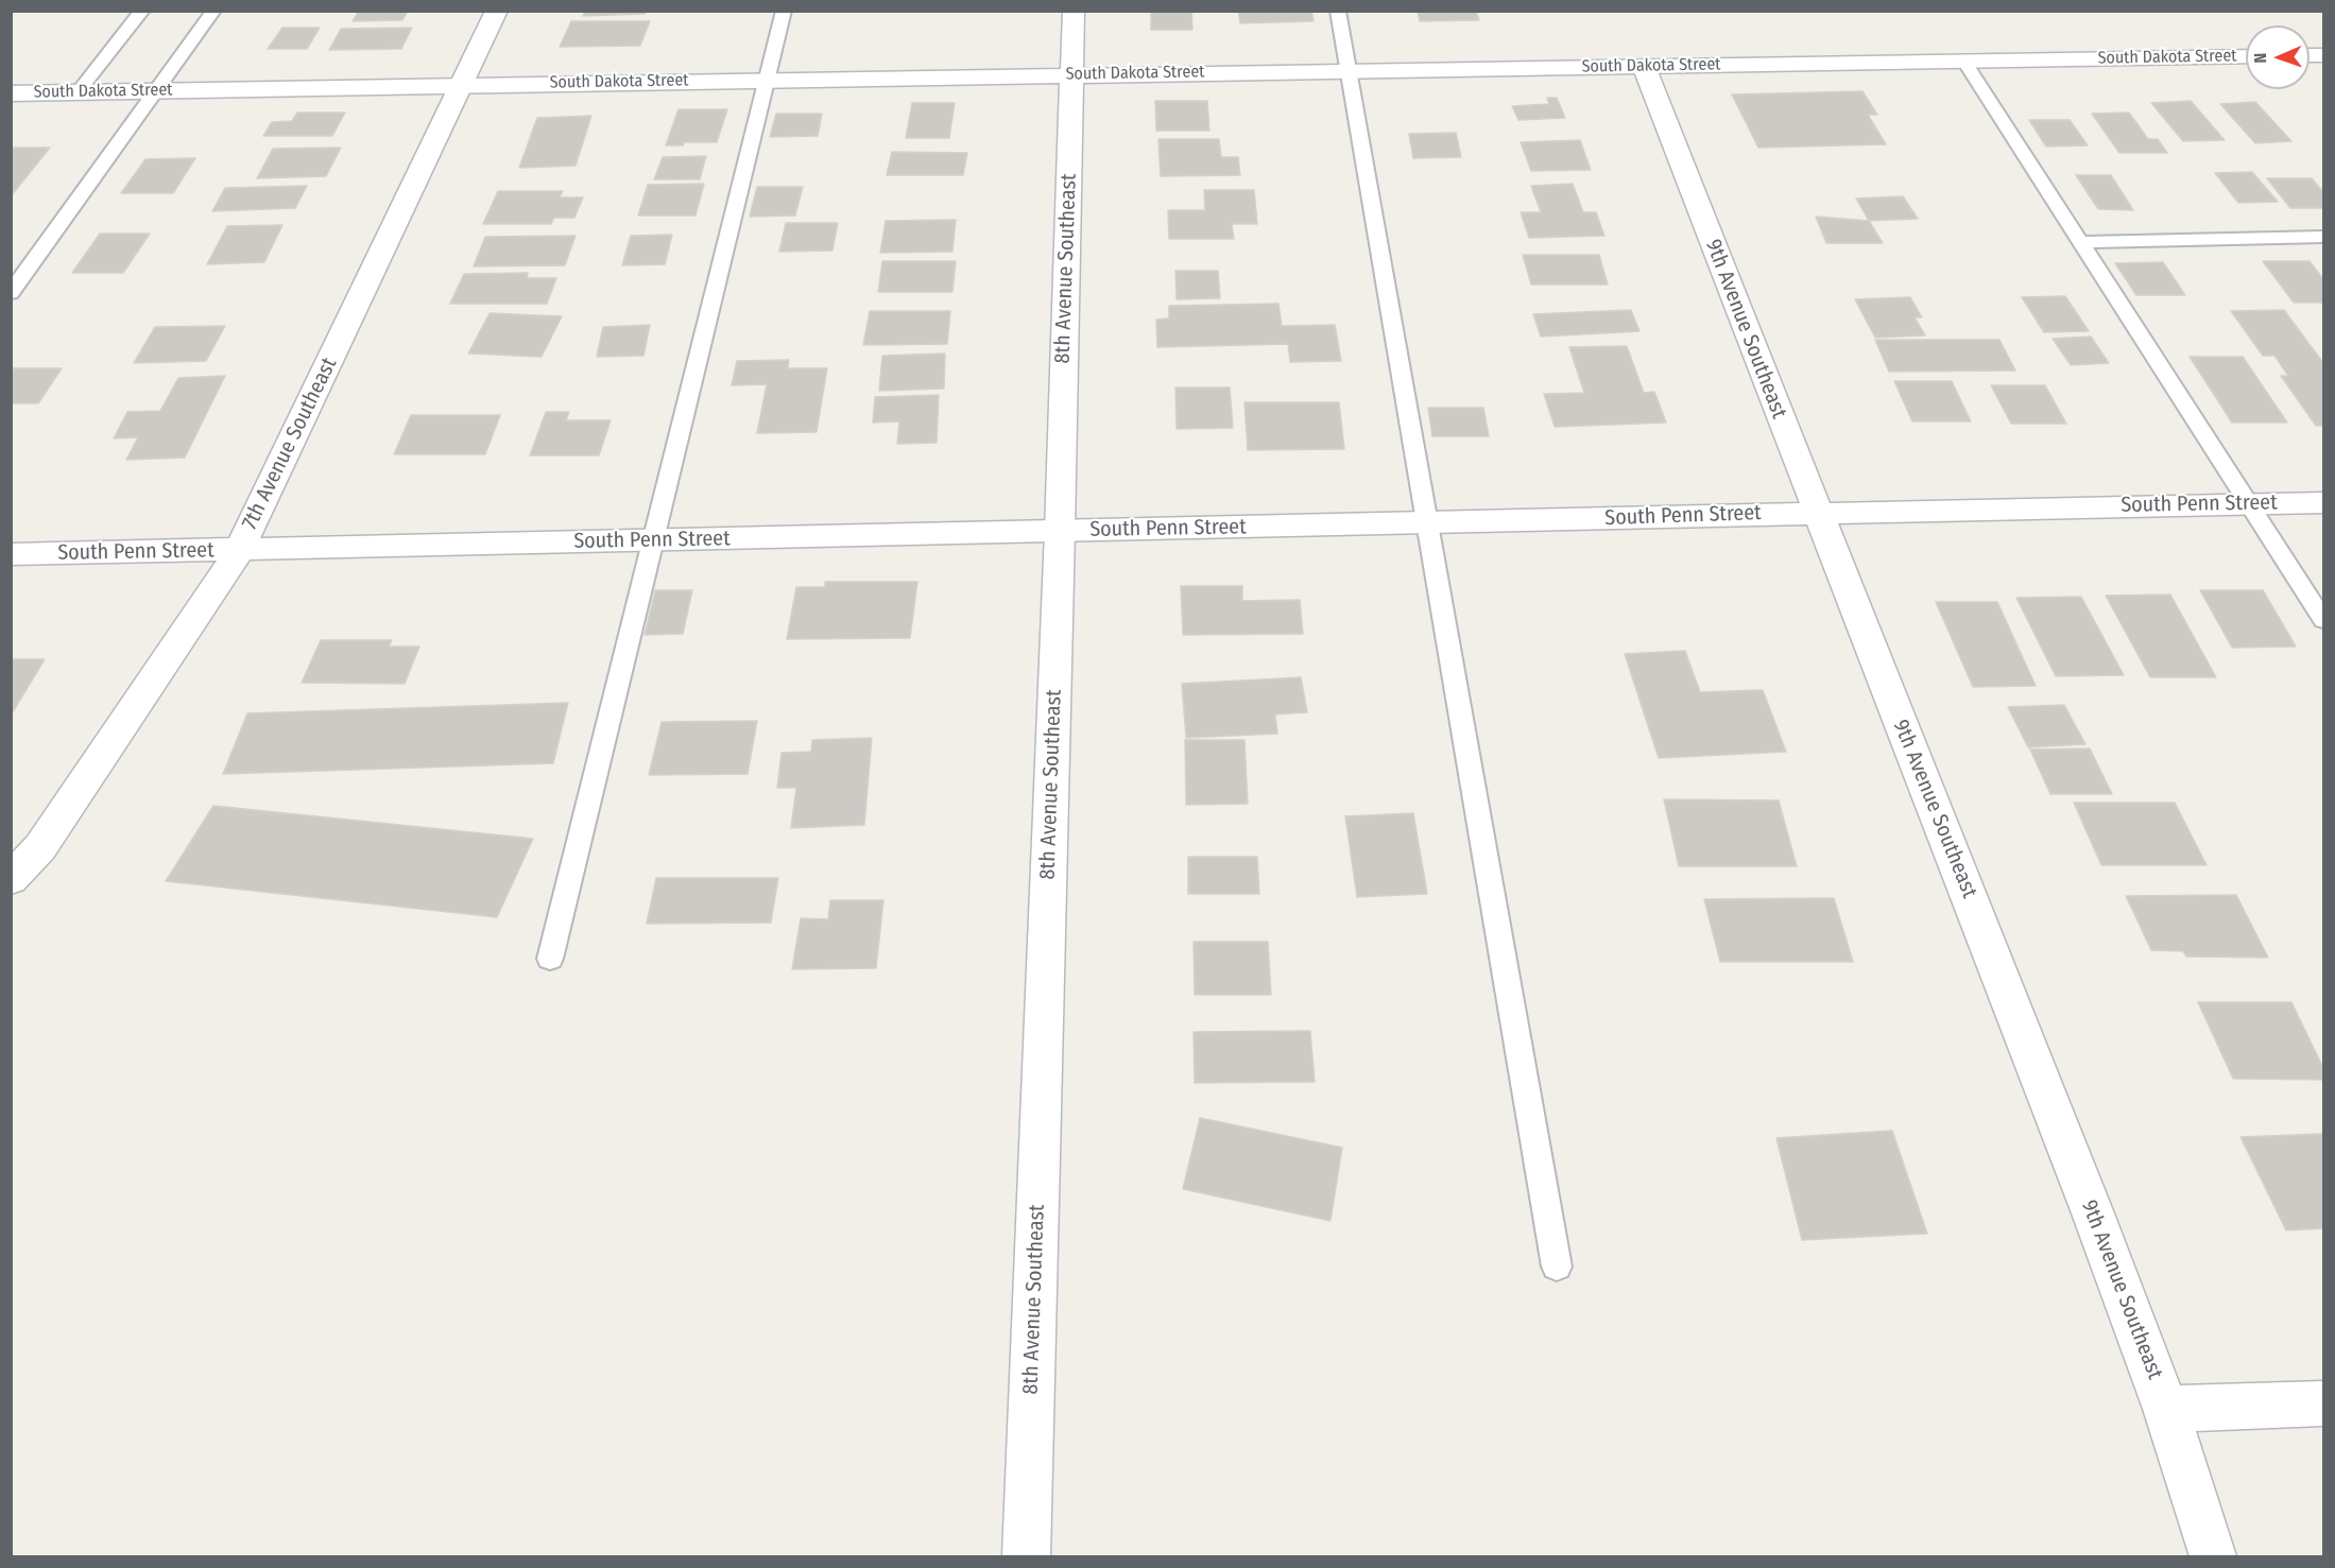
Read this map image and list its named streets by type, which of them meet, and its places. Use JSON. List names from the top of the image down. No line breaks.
{"streets":{"street":["South Dakota Street","8th Avenue Southeast","9th Avenue Southeast","7th Avenue Southeast","South Penn Street"]},"crossings":[["South Dakota Street","8th Avenue Southeast"],["South Dakota Street","9th Avenue Southeast"],["South Dakota Street","7th Avenue Southeast"],["8th Avenue Southeast","South Penn Street"],["9th Avenue Southeast","South Penn Street"],["7th Avenue Southeast","South Penn Street"]],"north":"left"}
